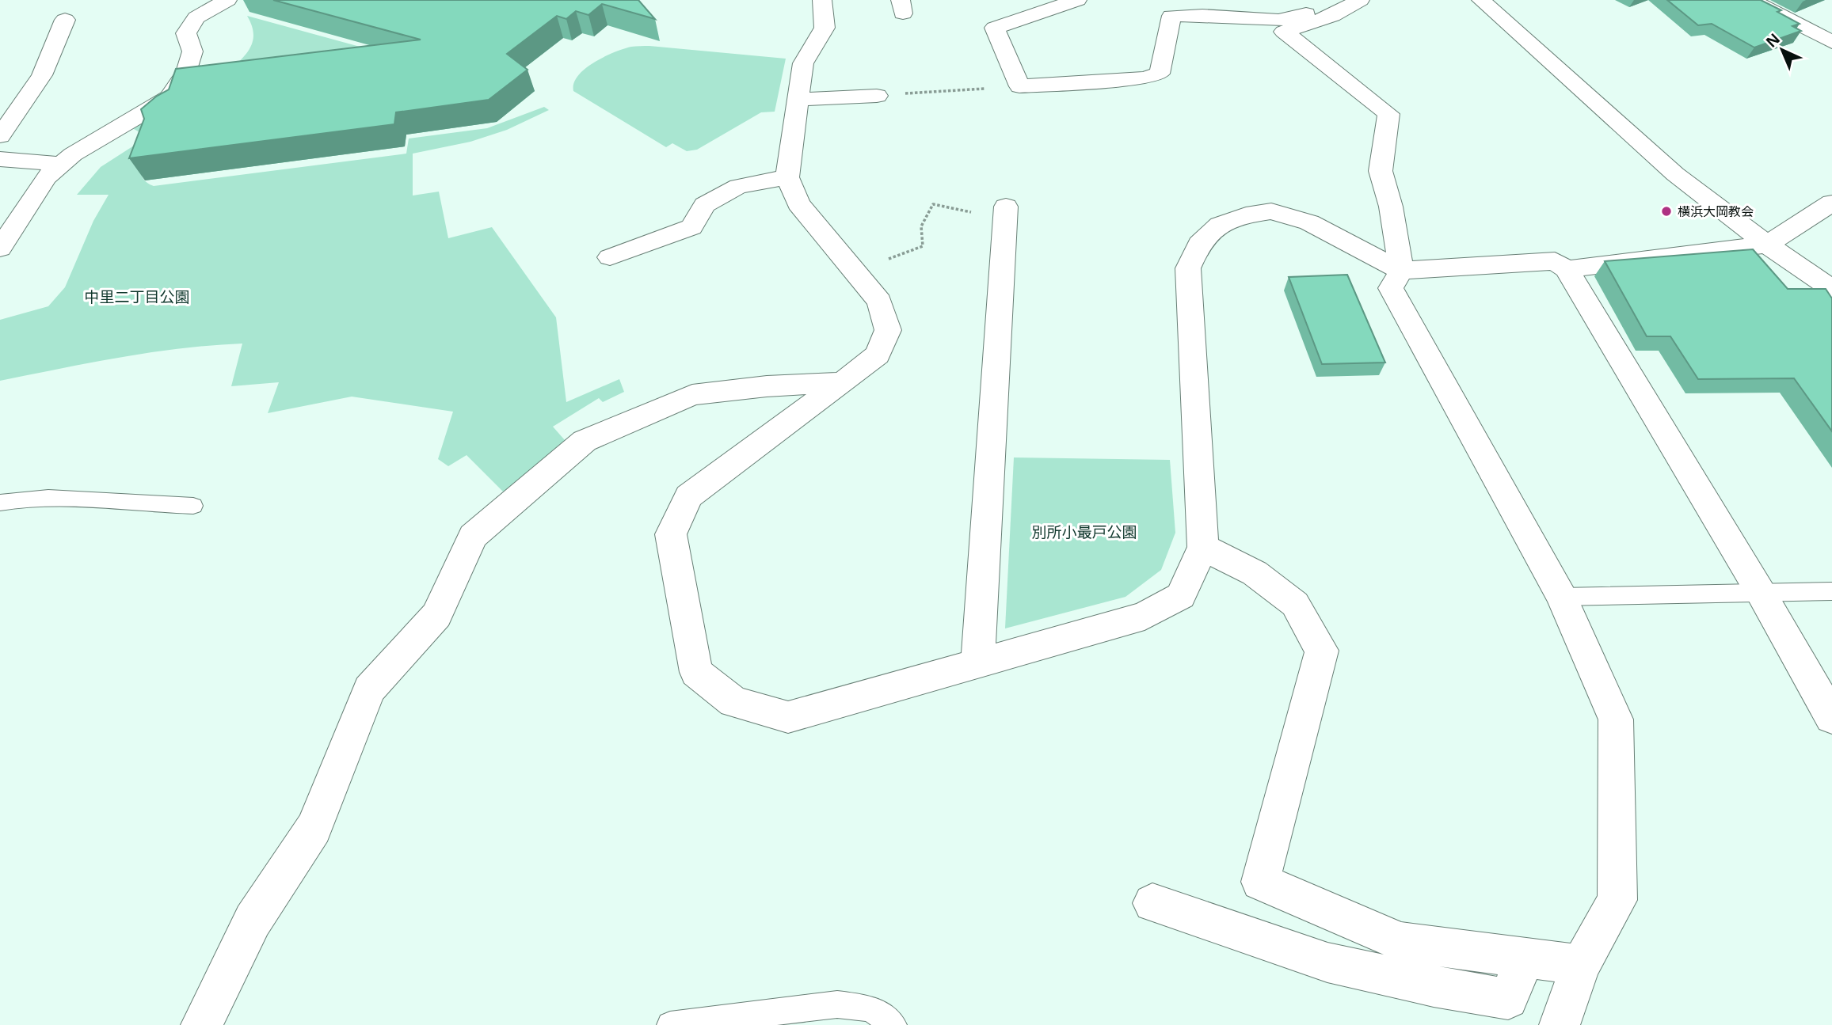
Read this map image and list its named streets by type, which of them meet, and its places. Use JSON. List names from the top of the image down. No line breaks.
{"parks":["中里二丁目公園","別所小最戸公園"],"places":["横浜大岡教会"],"north":"top left"}
